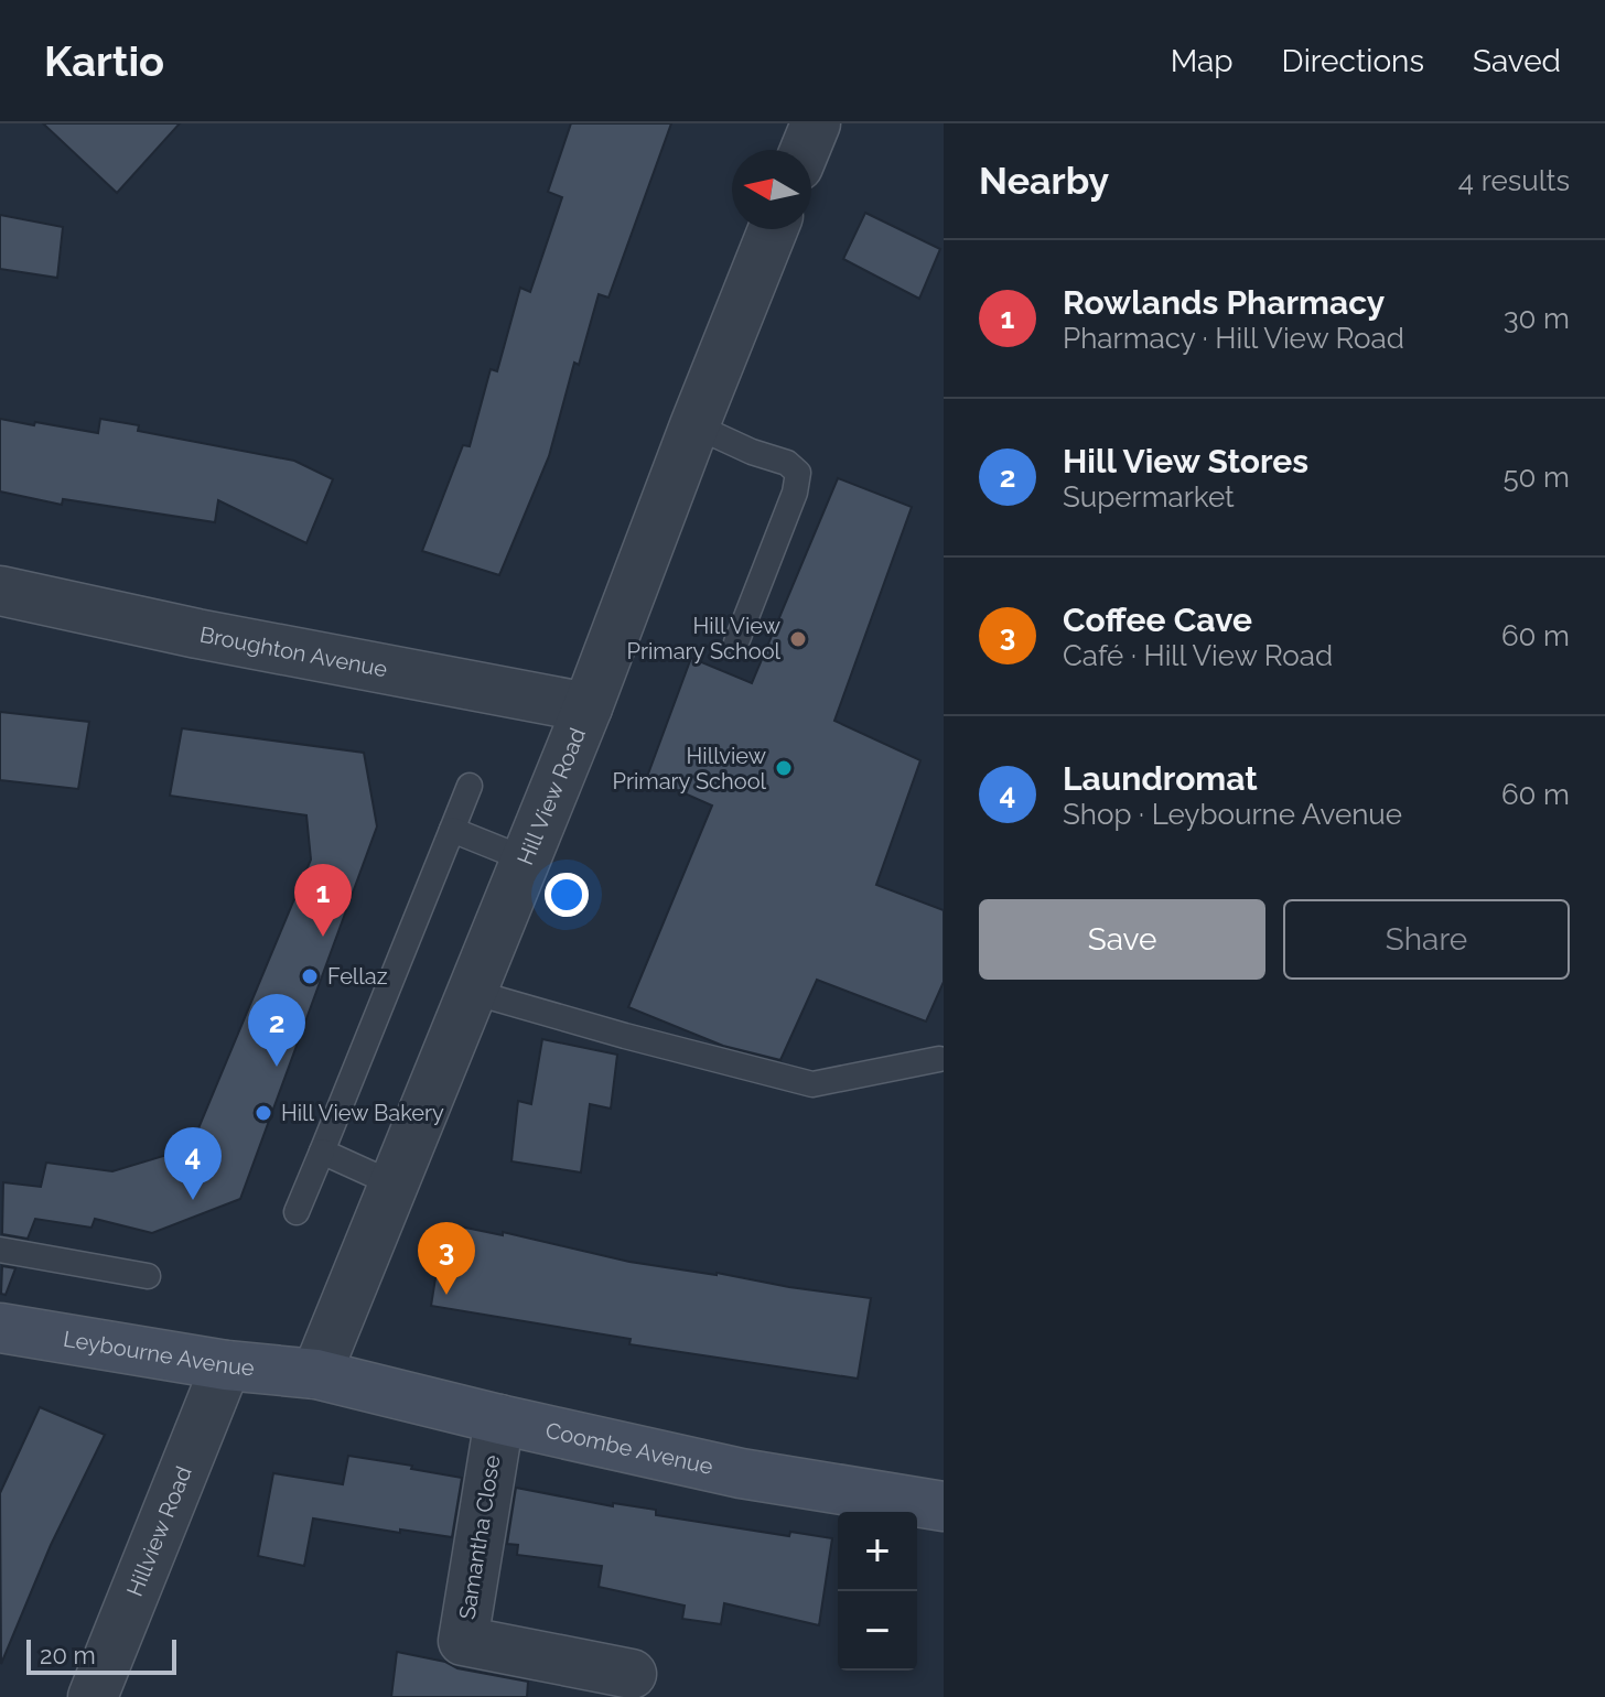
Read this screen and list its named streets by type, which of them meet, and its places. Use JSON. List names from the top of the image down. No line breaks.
{"streets":{"street":["Broughton Avenue","Hill View Road","Leybourne Avenue","Coombe Avenue","Hillview Road","Samantha Close"]},"crossings":[["Broughton Avenue","Hill View Road"],["Hill View Road","Leybourne Avenue"],["Hill View Road","Coombe Avenue"],["Leybourne Avenue","Coombe Avenue"],["Leybourne Avenue","Hillview Road"],["Coombe Avenue","Samantha Close"]],"places":["Hill View Primary School","Hillview Primary School","Fellaz","Hill View Bakery"],"scale_bar":"20 m","north":"left","page":{"header":"Kartio","nav":["Map","Directions","Saved"],"heading":["Nearby","4 results"],"list":[{"mark":"1","name":"Rowlands Pharmacy","note":"Pharmacy · Hill View Road","value":"30 m"},{"mark":"2","name":"Hill View Stores","note":"Supermarket","value":"50 m"},{"mark":"3","name":"Coffee Cave","note":"Café · Hill View Road","value":"60 m"},{"mark":"4","name":"Laundromat","note":"Shop · Leybourne Avenue","value":"60 m"}],"pins":["1","2","4","3"],"buttons":["Save","Share"],"map_buttons":["+","−"],"scale":"20 m"}}
